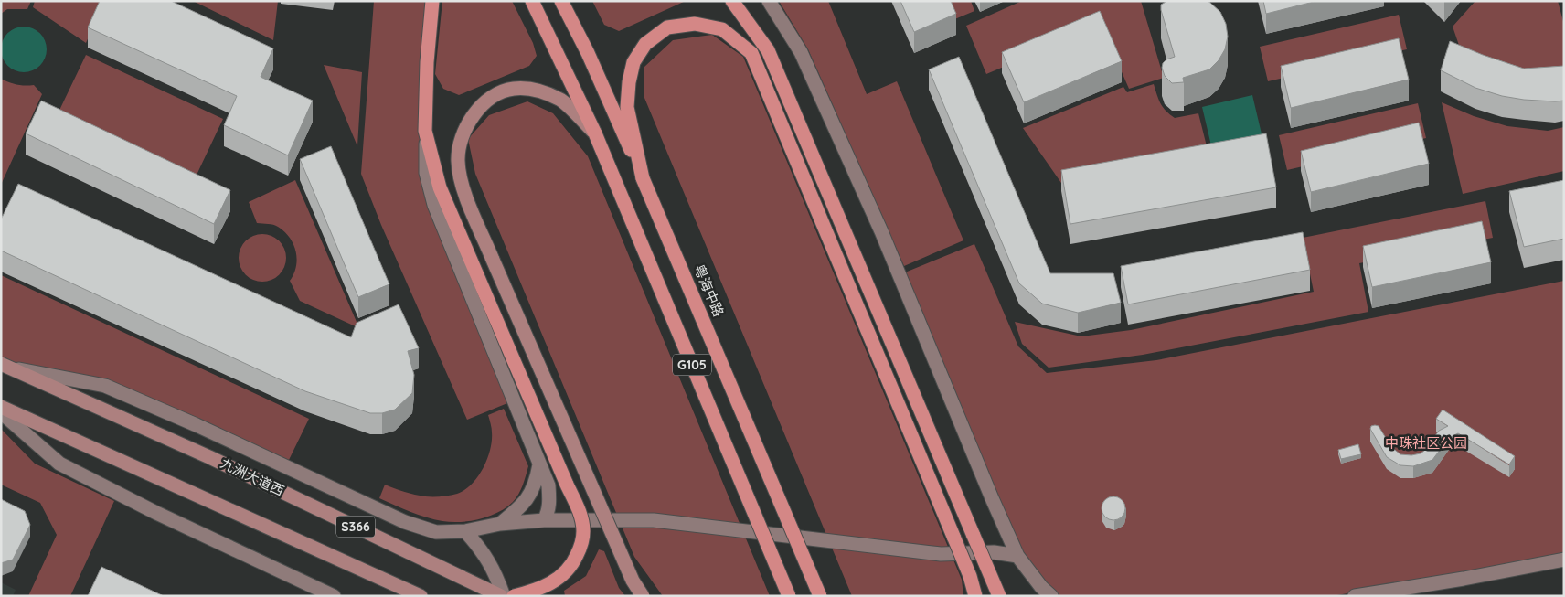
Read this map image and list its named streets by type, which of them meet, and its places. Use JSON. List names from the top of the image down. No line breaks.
{"streets":{"highway":["粤海中路","G105"],"main road":["九洲大道西","S366"]},"parks":["中珠社区公园"]}
